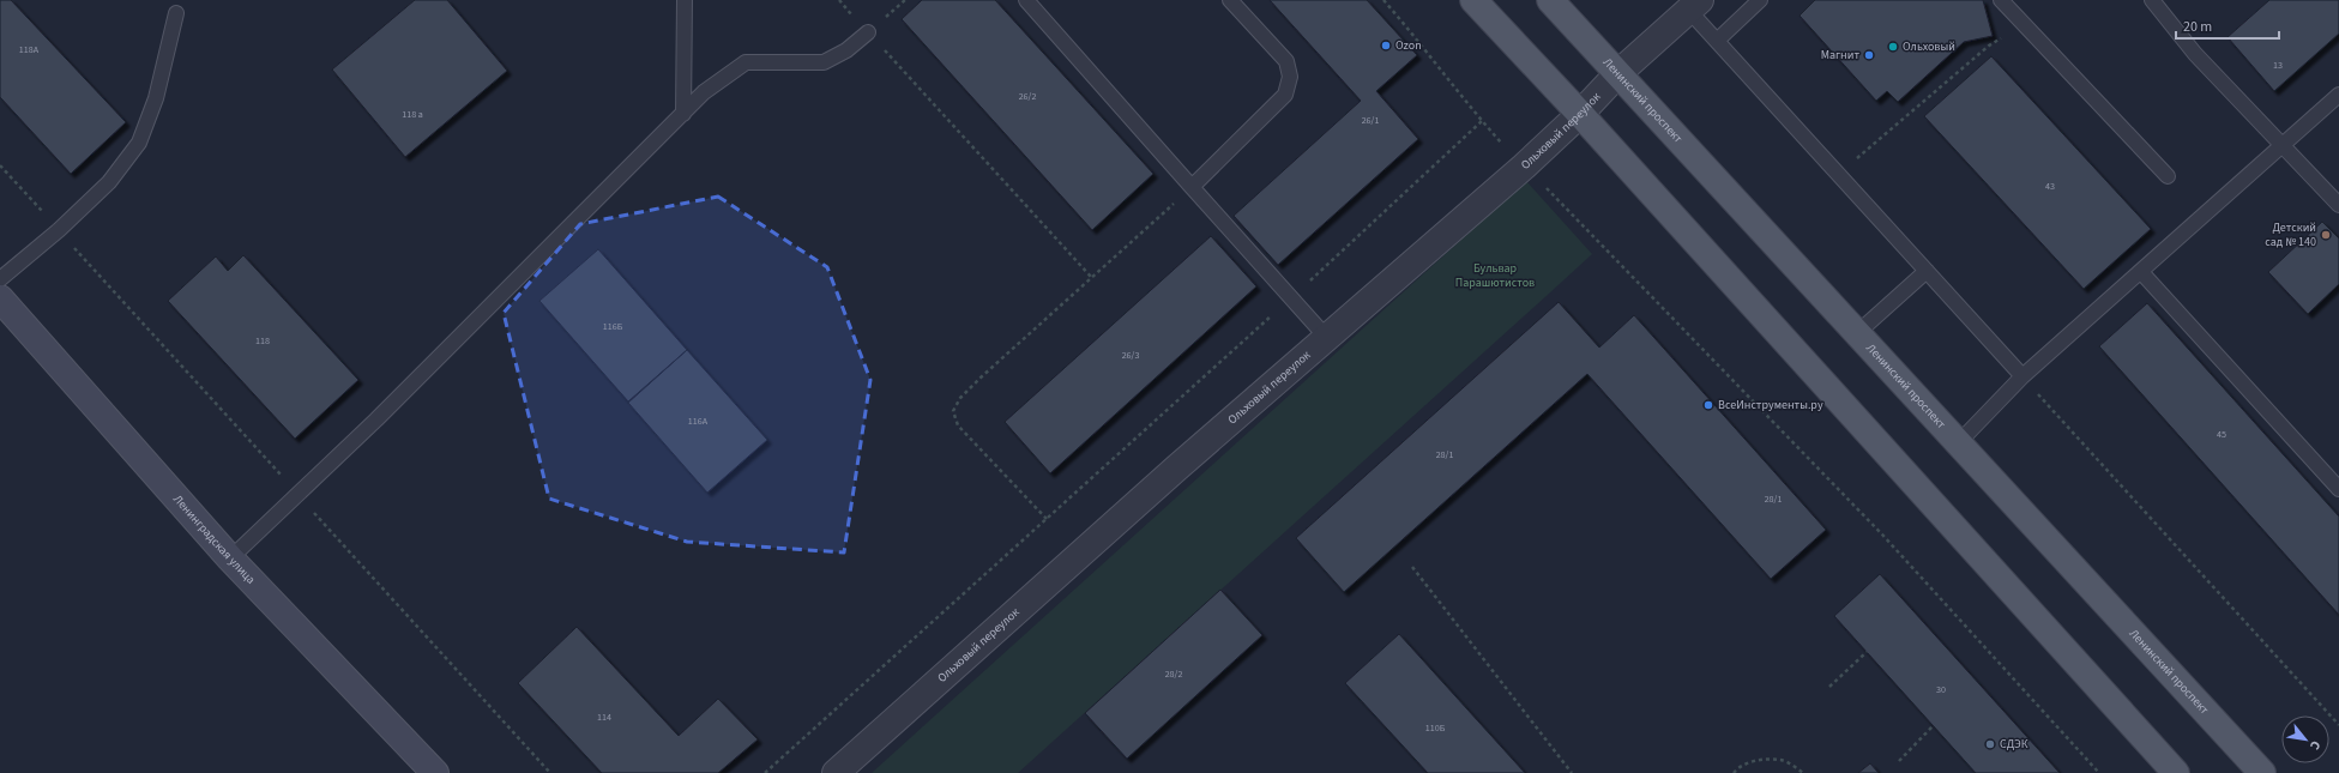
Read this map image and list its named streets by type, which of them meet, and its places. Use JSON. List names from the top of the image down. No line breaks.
{"streets":{"main road":["Ленинский проспект","Ленинградская улица"],"street":["Ольховый переулок"]},"crossings":[["Ленинский проспект","Ольховый переулок"]],"parks":["Бульвар Парашютистов"],"places":["Ozon","Ольховый","Магнит","Детский сад № 140","ВсеИнструменты.ру","СДЭК"],"house_numbers":["118А","13","26/2","118 а","26/1","43","116Б","118","26/3","116А","45","28/1","28/1","28/2","30","114","110Б"],"scale_bar":"20 m","north":"bottom right"}
